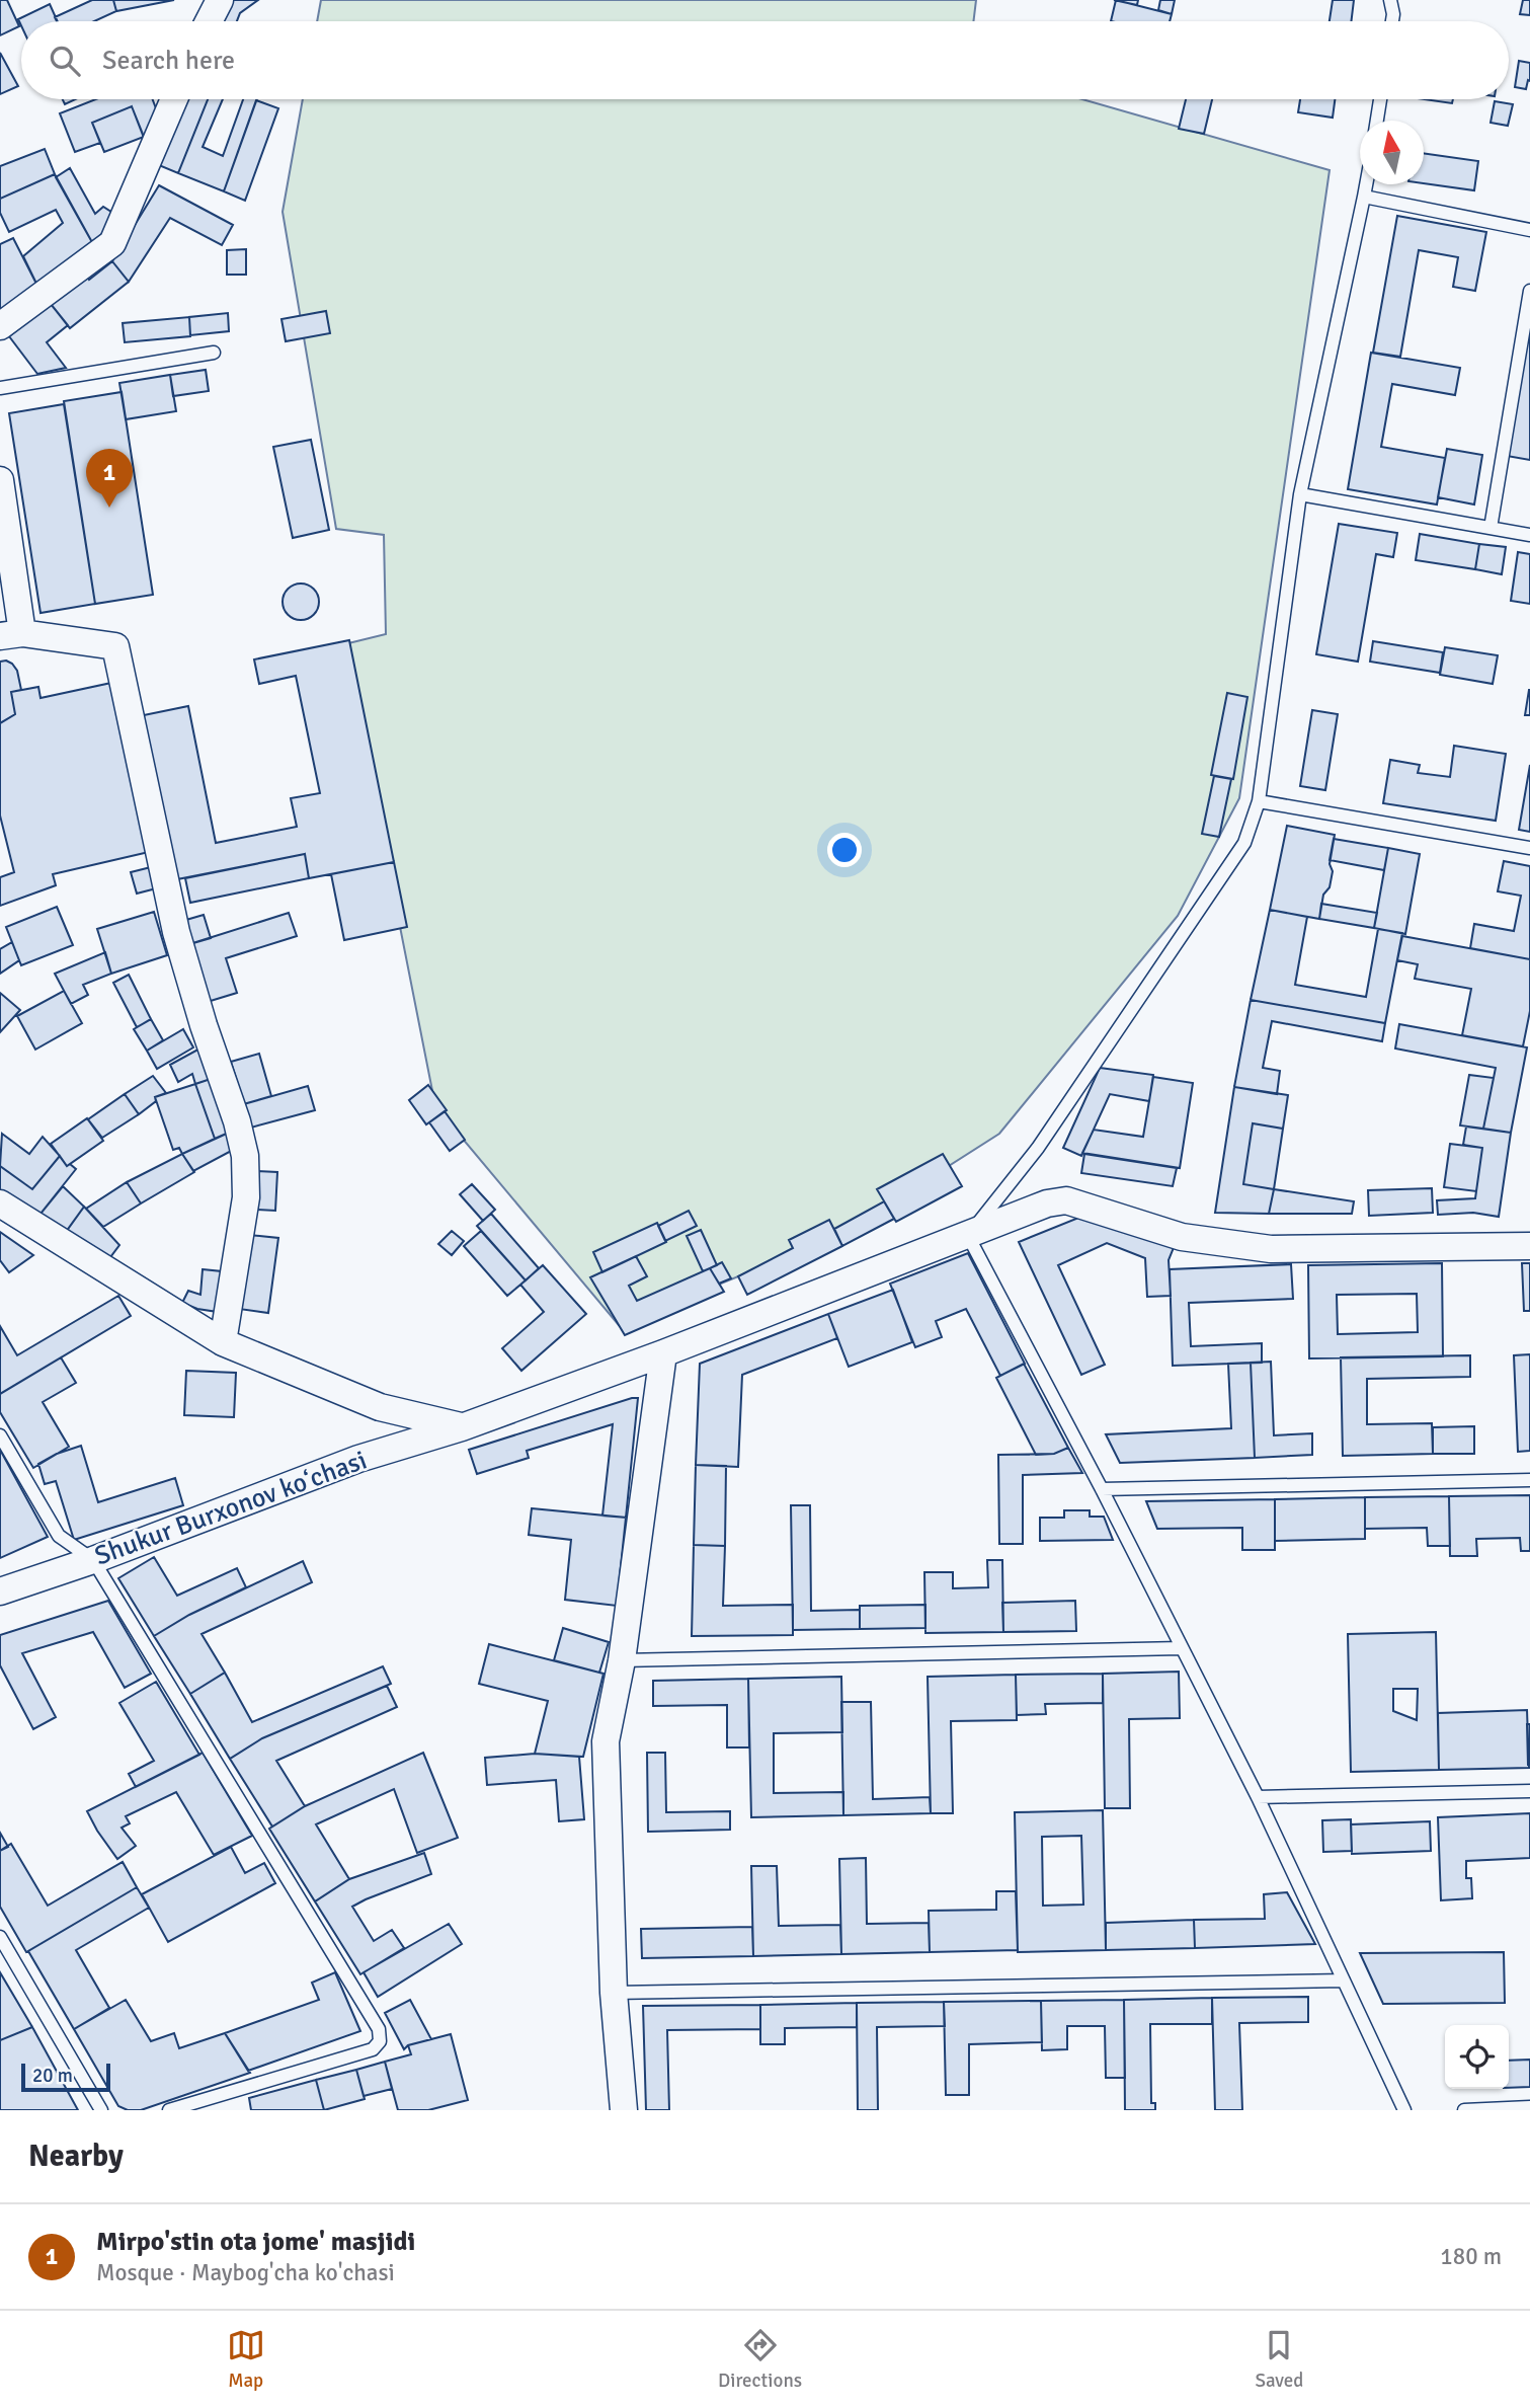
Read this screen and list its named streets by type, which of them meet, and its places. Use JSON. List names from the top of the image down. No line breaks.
{"streets":{"street":["Shukur Burxonov koʻchasi"]},"scale_bar":"20 m","north":"top","page":{"search":"Search here","pins":"1","scale":"20 m","heading":"Nearby","list":[{"mark":"1","name":"Mirpo'stin ota jome' masjidi","note":"Mosque · Maybog'cha ko'chasi","value":"180 m"}],"nav":["Map","Directions","Saved"]}}
